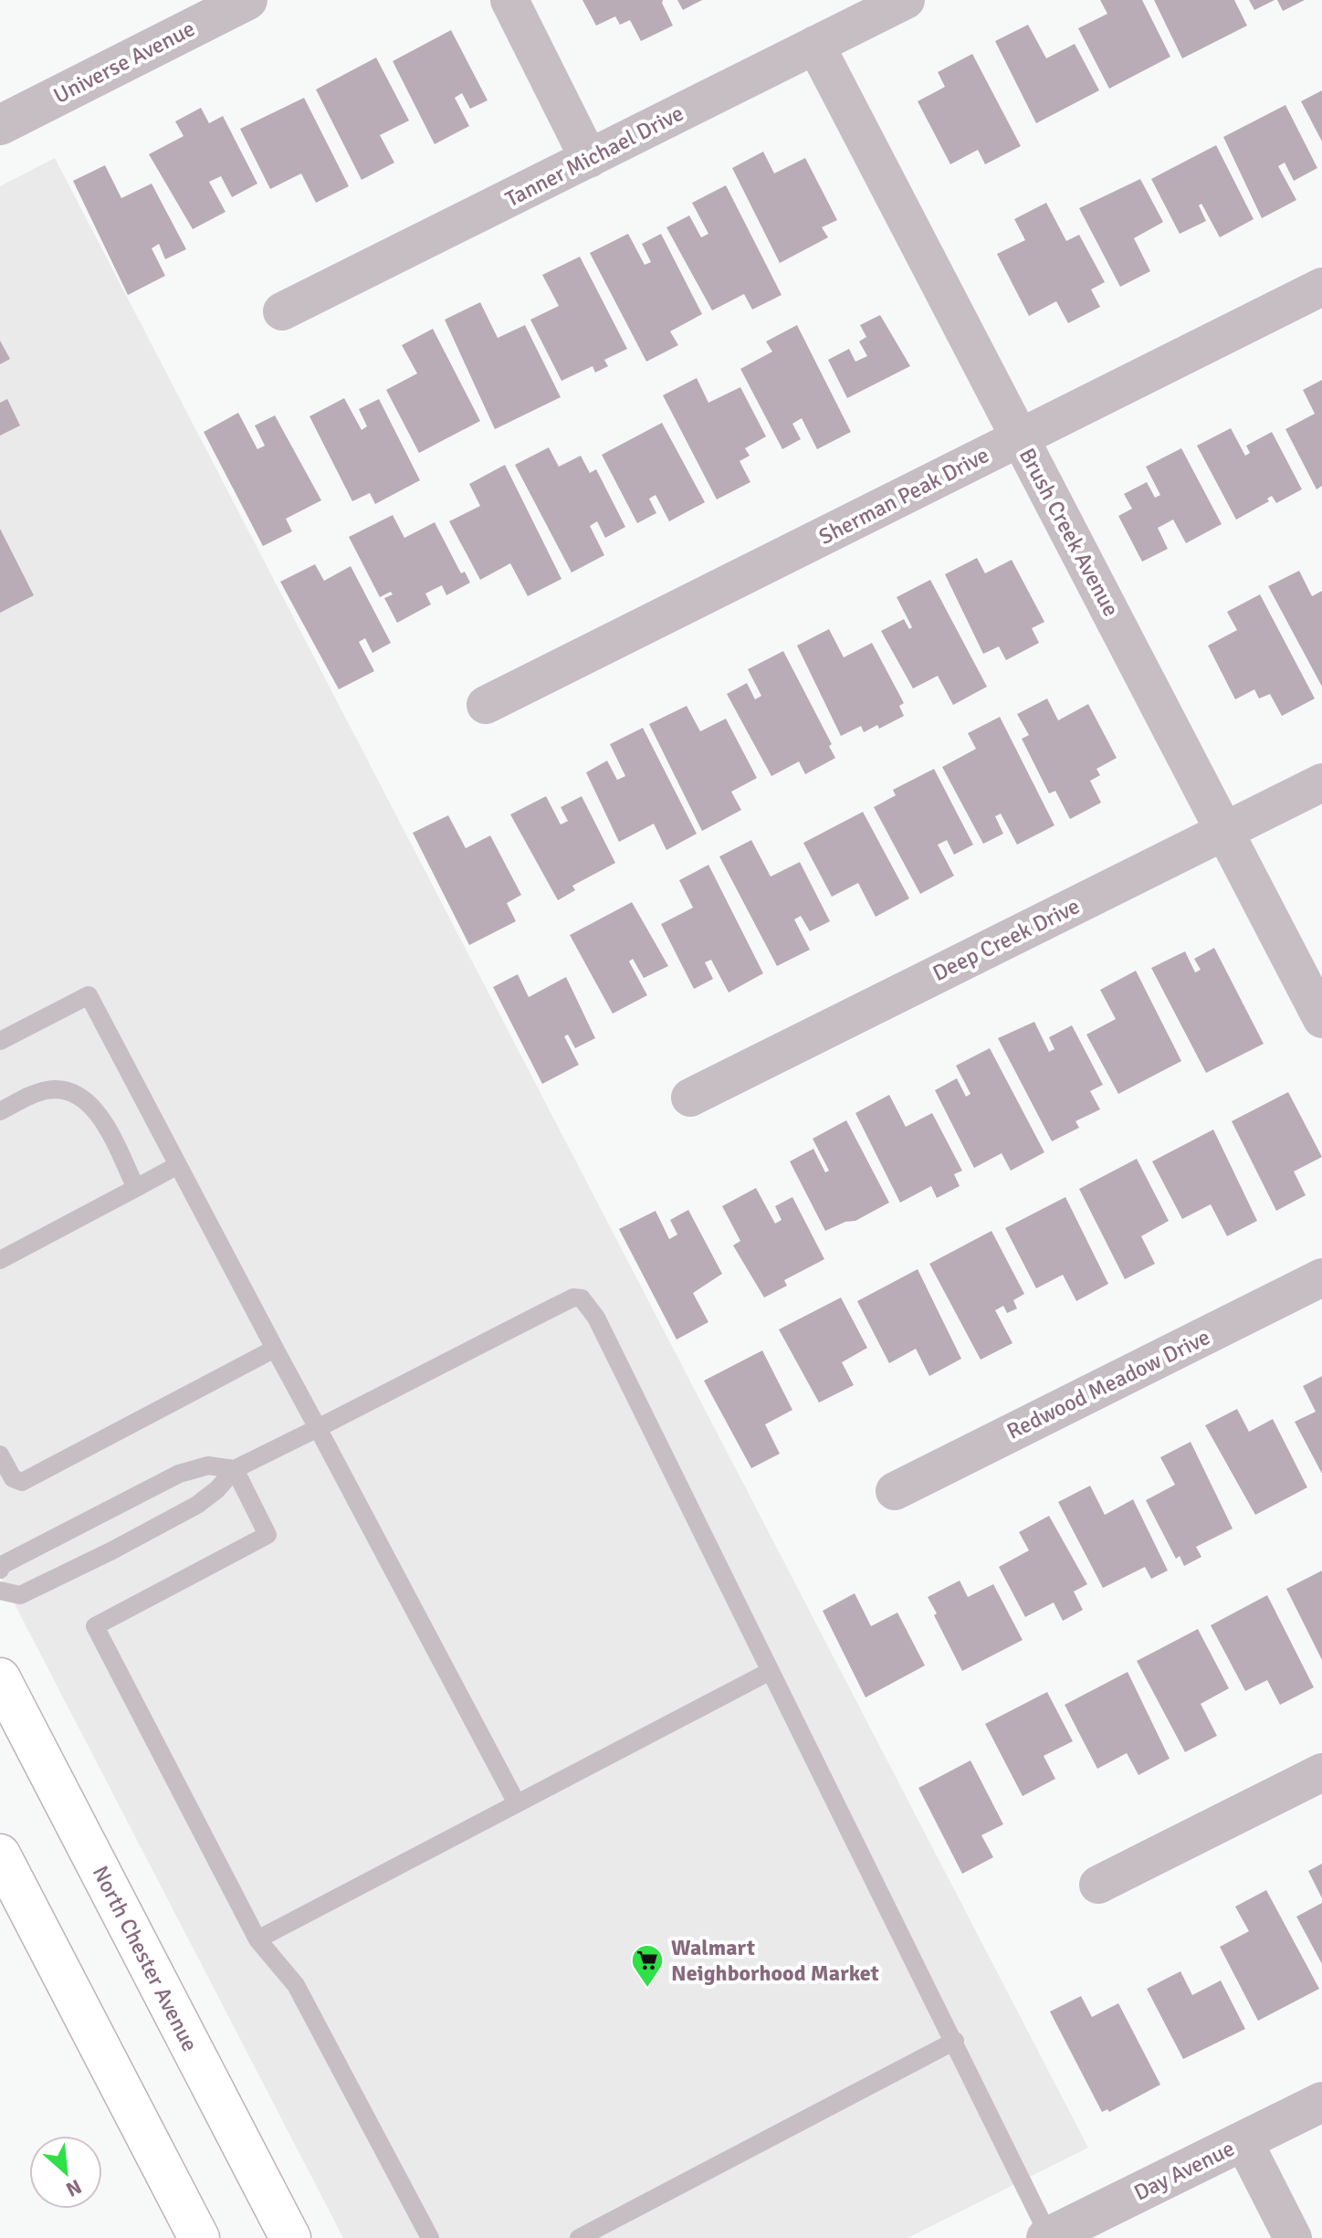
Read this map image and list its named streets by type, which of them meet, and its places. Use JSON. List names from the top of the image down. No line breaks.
{"streets":{"main road":["North Chester Avenue"],"street":["Universe Avenue","Tanner Michael Drive","Sherman Peak Drive","Brush Creek Avenue","Deep Creek Drive","Redwood Meadow Drive","Day Avenue"]},"crossings":[["Tanner Michael Drive","Brush Creek Avenue"],["Sherman Peak Drive","Brush Creek Avenue"],["Brush Creek Avenue","Deep Creek Drive"]],"places":{"supermarket":["Walmart Neighborhood Market"]},"north":"bottom right"}
